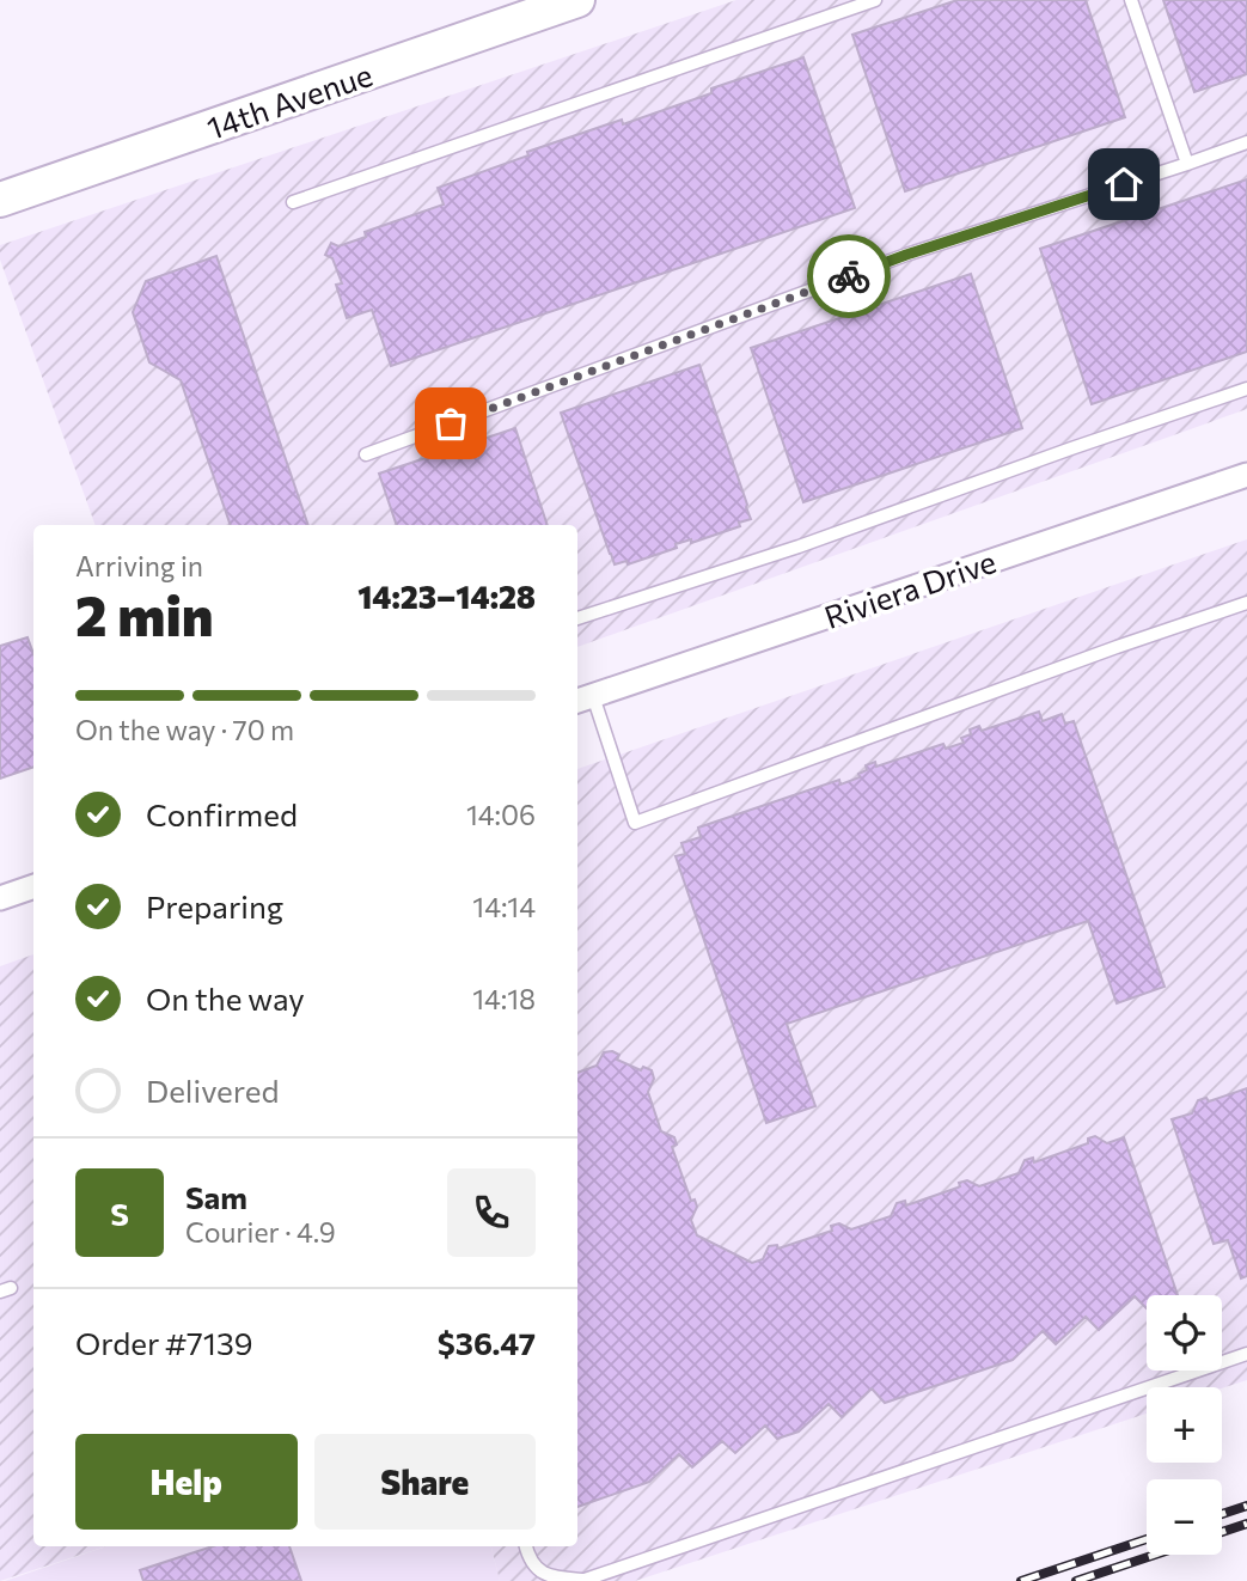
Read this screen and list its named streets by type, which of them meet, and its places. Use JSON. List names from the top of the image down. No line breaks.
{"streets":{"main road":["14th Avenue"],"street":["Riviera Drive"]},"page":{"heading":["2 min","Arriving in","14:23–14:28"],"panel":["Sam","Courier · 4.9","Order #7139","$36.47"],"bar":"On the way · 70 m","list":[["Confirmed","14:06"],["Preparing","14:14"],["On the way","14:18"],"Delivered"],"round":"S","map_buttons":["+","−"],"buttons":["Help","Share"]}}
